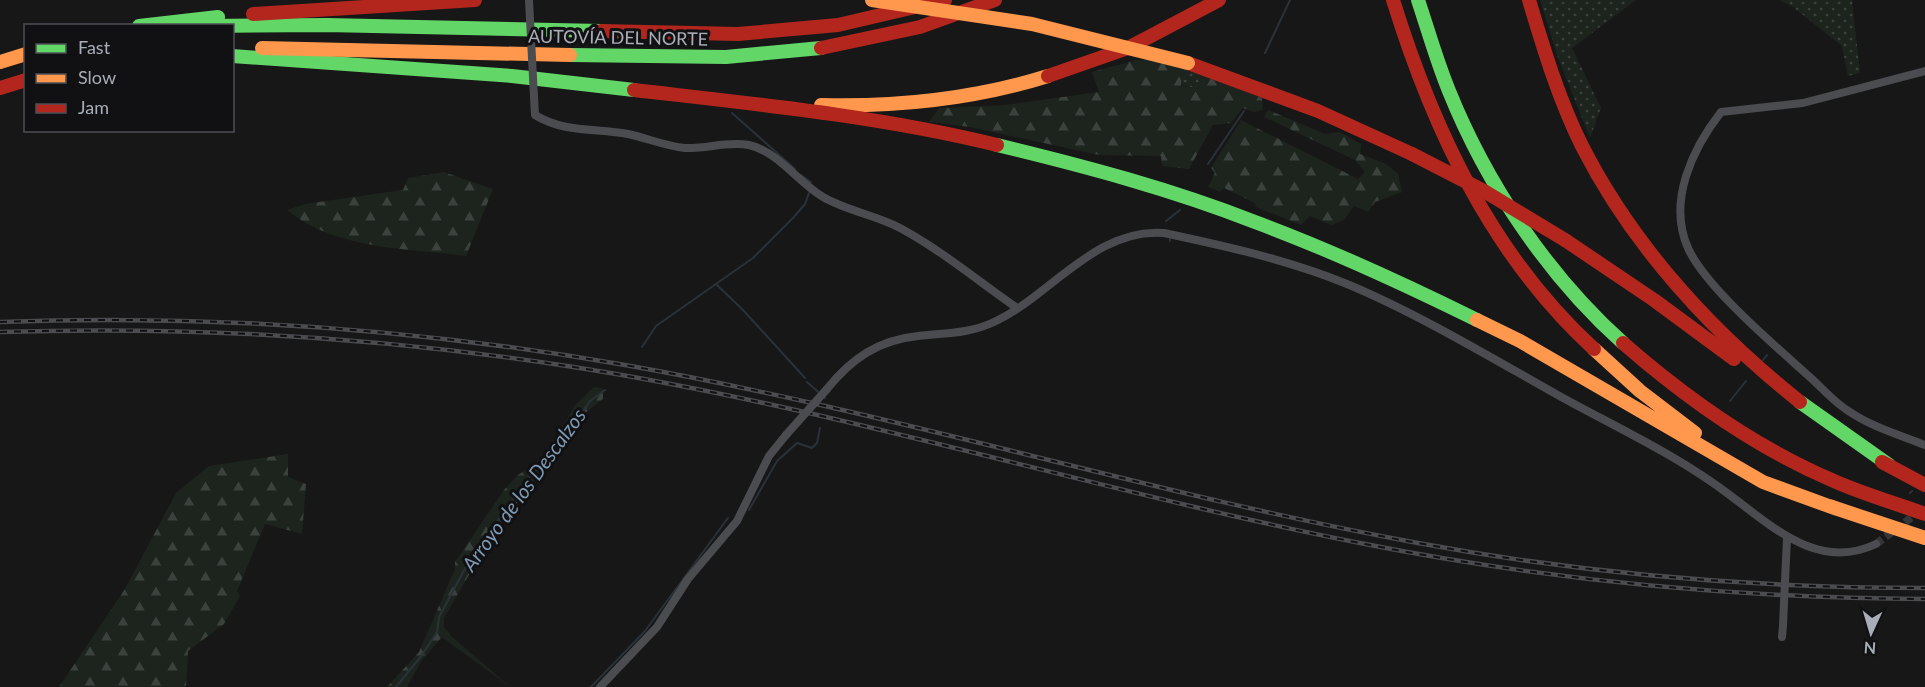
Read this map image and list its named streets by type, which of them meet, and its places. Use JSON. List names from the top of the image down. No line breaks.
{"streets":{"highway":["AUTOVÍA DEL NORTE"]},"water":["Arroyo de los Descalzos"],"legend":["Fast","Slow","Jam"],"north":"bottom"}
